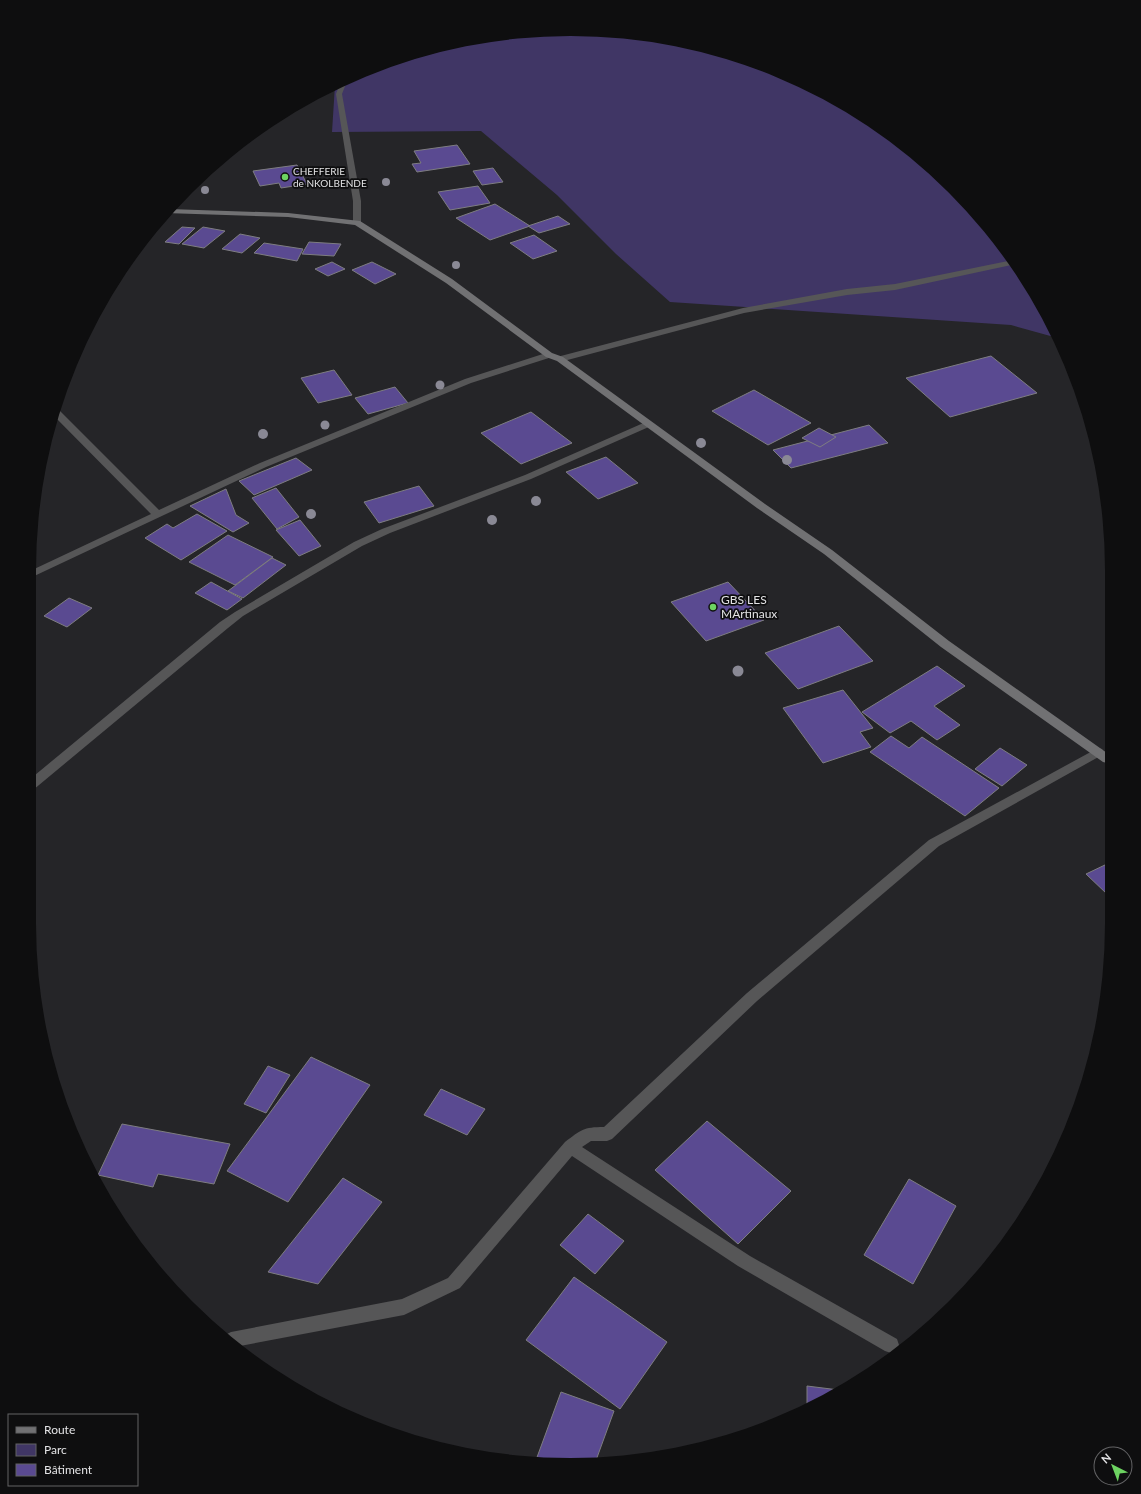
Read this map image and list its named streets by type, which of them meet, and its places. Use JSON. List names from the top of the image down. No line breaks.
{"places":["CHEFFERIE de NKOLBENDE","GBS LES MArtinaux"],"legend":["Route","Parc","Bâtiment"],"north":"top left"}
